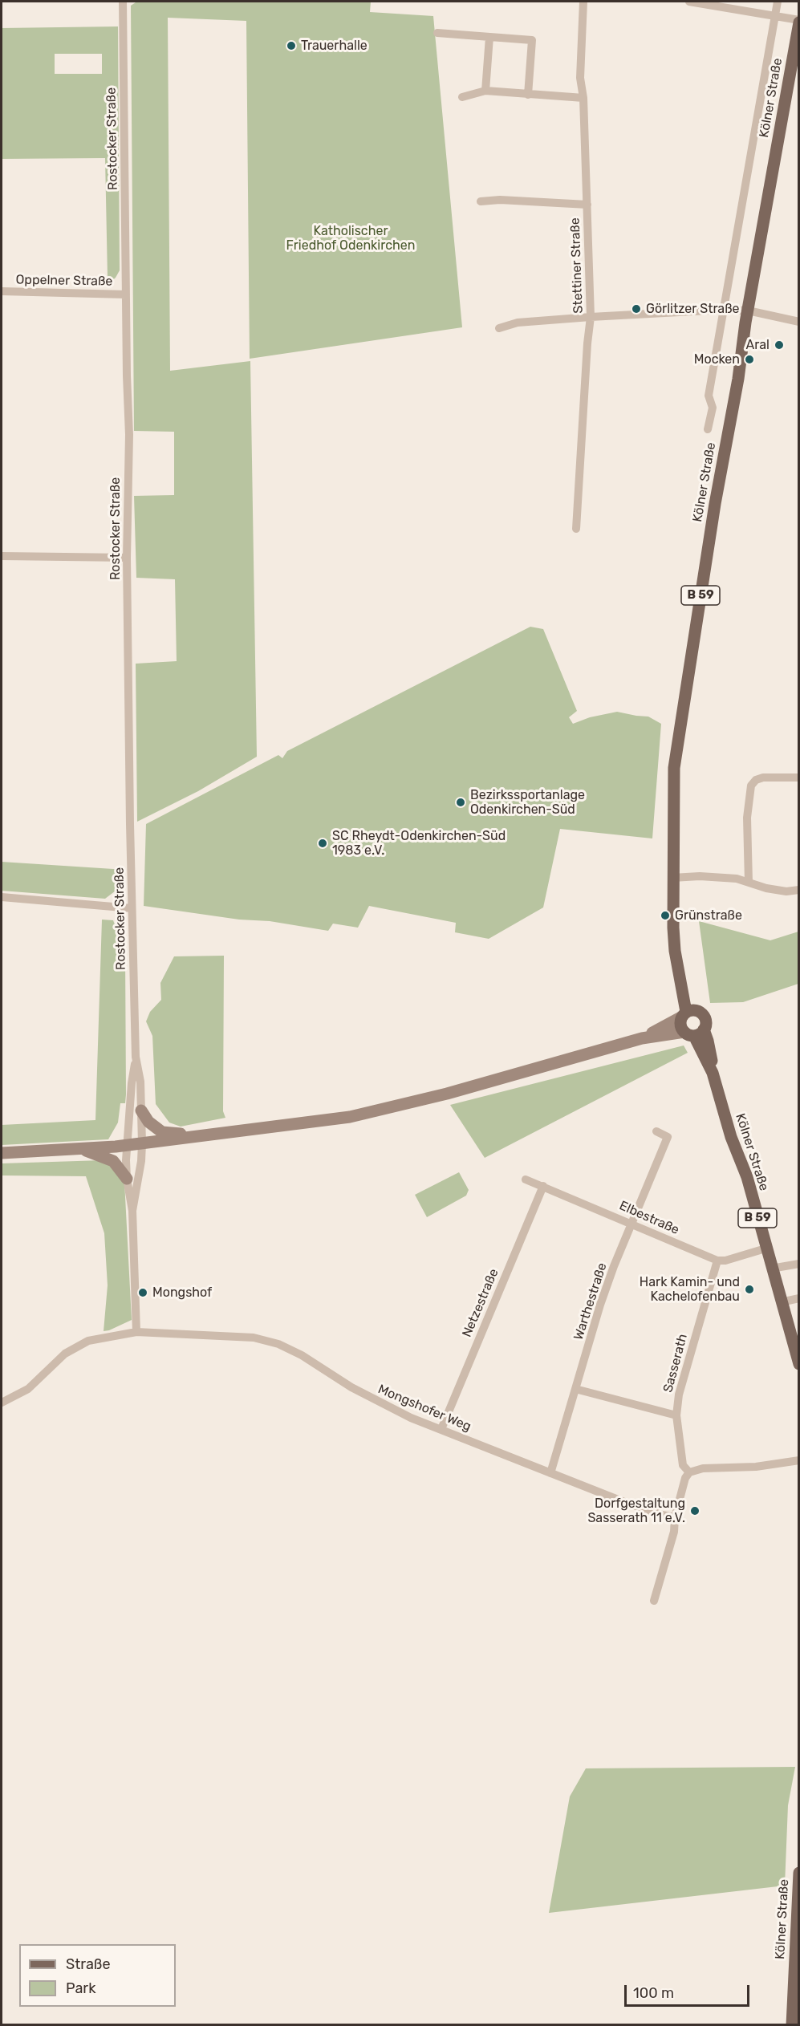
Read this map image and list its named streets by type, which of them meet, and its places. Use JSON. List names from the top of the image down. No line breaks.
{"streets":{"main road":["Kölner Straße","B 59"],"street":["Rostocker Straße","Stettiner Straße","Oppelner Straße","Elbestraße","Warthestraße","Netzestraße","Sasserath","Mongshofer Weg"]},"crossings":[["Rostocker Straße","Oppelner Straße"],["Elbestraße","Warthestraße"],["Elbestraße","Netzestraße"],["Elbestraße","Sasserath"],["Warthestraße","Mongshofer Weg"],["Netzestraße","Mongshofer Weg"]],"parks":["Katholischer Friedhof Odenkirchen"],"places":["Trauerhalle","Görlitzer Straße","Aral","Mocken","Bezirkssportanlage Odenkirchen-Süd","SC Rheydt-Odenkirchen-Süd 1983 e.V.","Grünstraße","Hark Kamin- und Kachelofenbau","Mongshof","Dorfgestaltung Sasserath 11 e.V."],"legend":["Straße","Park"],"scale_bar":"100 m"}
